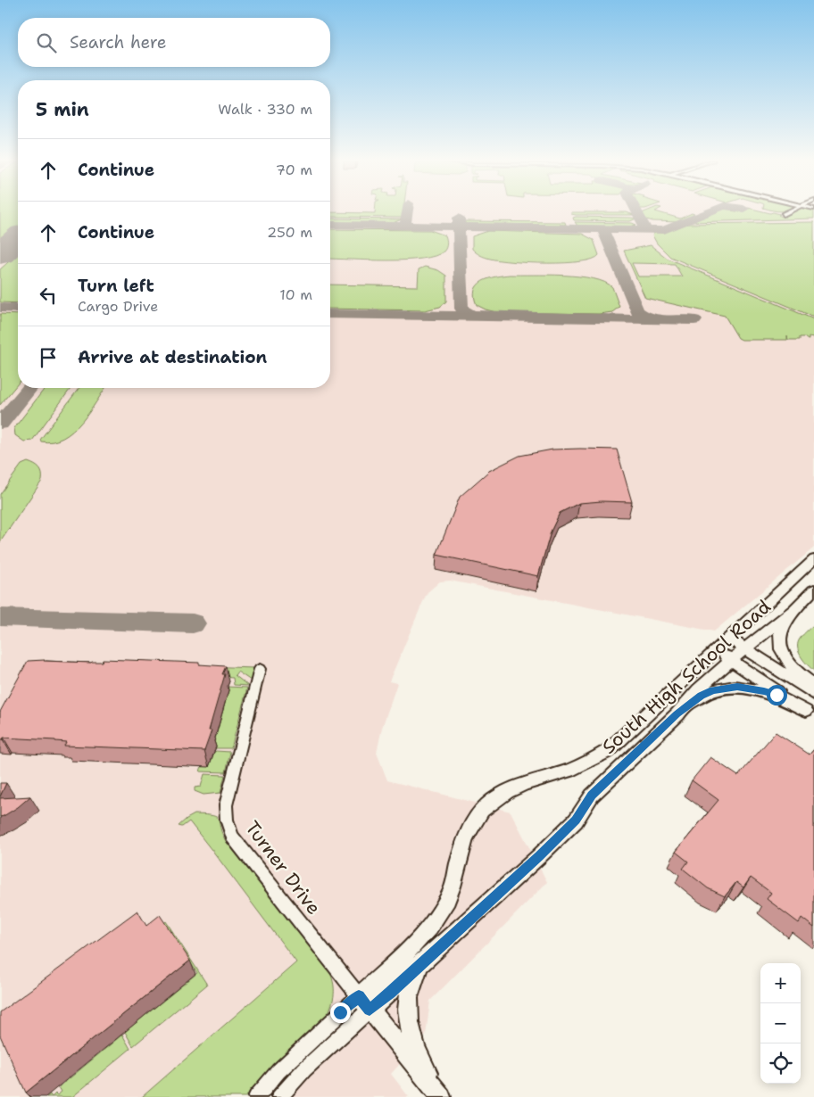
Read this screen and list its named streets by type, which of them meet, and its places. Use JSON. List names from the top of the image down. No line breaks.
{"streets":{"street":["South High School Road","Turner Drive"]},"crossings":[["South High School Road","Turner Drive"]],"page":{"search":"Search here","heading":["5 min","Walk · 330 m"],"list":[["Continue","70 m"],["Continue","250 m"],["Turn left","Cargo Drive","10 m"],"Arrive at destination"],"map_buttons":["+","−"]}}
